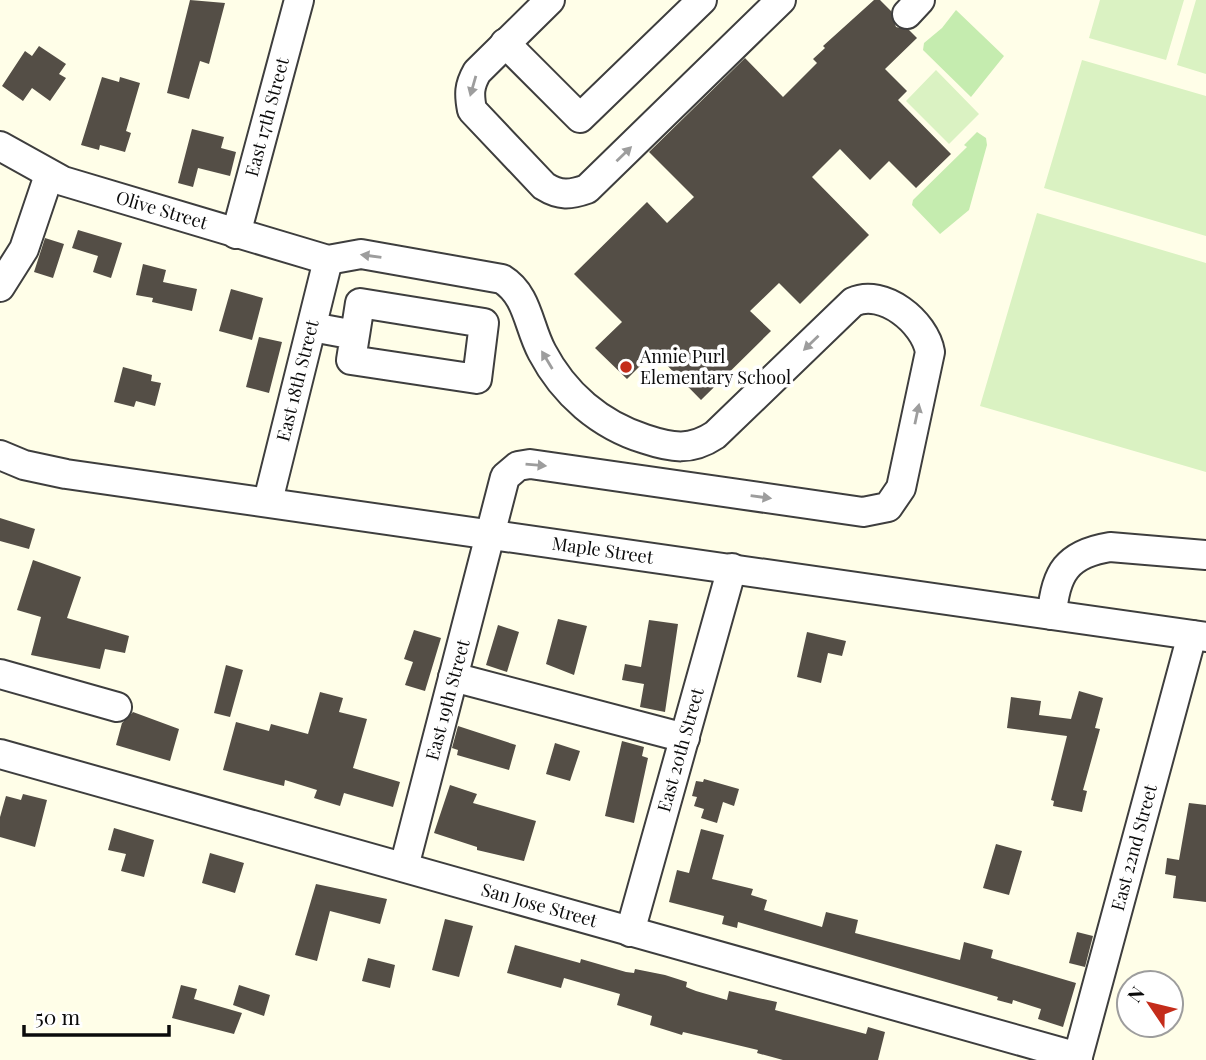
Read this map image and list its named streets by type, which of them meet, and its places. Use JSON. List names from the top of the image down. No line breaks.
{"streets":{"street":["East 17th Street","Olive Street","East 18th Street","Maple Street","East 19th Street","East 20th Street","East 22nd Street","San Jose Street"]},"crossings":[["East 17th Street","Olive Street"],["Olive Street","East 18th Street"],["Olive Street","East 19th Street"],["East 18th Street","Maple Street"],["East 18th Street","East 19th Street"],["Maple Street","East 19th Street"],["Maple Street","East 20th Street"],["Maple Street","East 22nd Street"],["East 19th Street","San Jose Street"],["East 20th Street","San Jose Street"],["East 22nd Street","San Jose Street"]],"places":["Annie Purl Elementary School"],"scale_bar":"50 m","north":"top left"}
